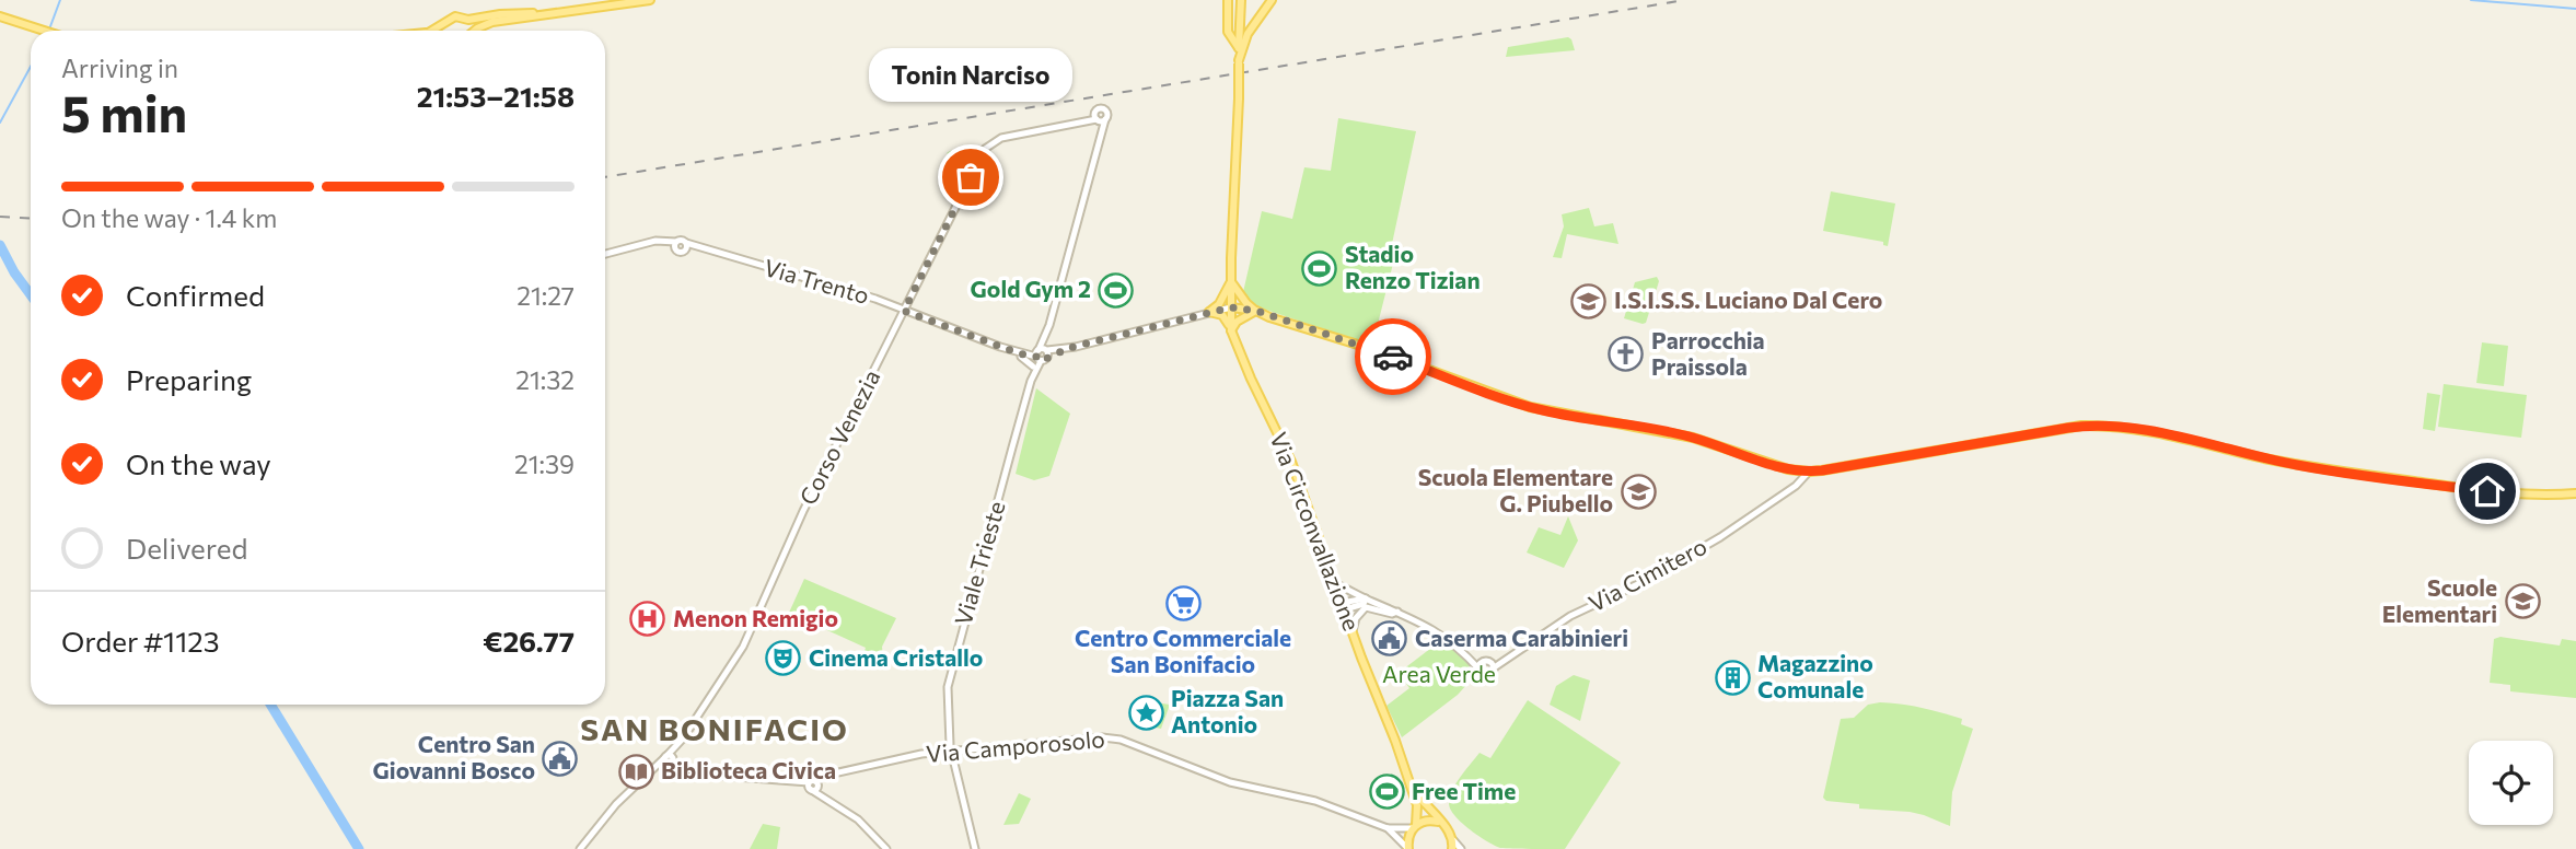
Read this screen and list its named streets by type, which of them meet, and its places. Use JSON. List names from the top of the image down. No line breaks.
{"streets":{"main road":["Via Circonvallazione"],"street":["Via Trento","Corso Venezia","Viale Trieste","Via Cimitero","Via Camporosolo"]},"crossings":[["Via Trento","Corso Venezia"],["Via Trento","Viale Trieste"],["Corso Venezia","Viale Trieste"],["Corso Venezia","Via Camporosolo"],["Via Circonvallazione","Via Camporosolo"],["Viale Trieste","Via Camporosolo"]],"districts":["SAN BONIFACIO"],"parks":["Area Verde"],"places":{"other":["Tonin Narciso"],"sports":["Stadio Renzo Tizian","Gold Gym 2","Free Time"],"school or university":["I.S.I.S.S. Luciano Dal Cero","Scuola Elementare G. Piubello","Scuole Elementari"],"church":["Parrocchia Praissola"],"supermarket":["Centro Commerciale San Bonifacio"],"hospital":["Menon Remigio"],"public building":["Caserma Carabinieri","Centro San Giovanni Bosco"],"theatre":["Cinema Cristallo"],"building":["Magazzino Comunale"],"place":["Piazza San Antonio"],"library":["Biblioteca Civica"]},"page":{"heading":["5 min","Arriving in","21:53–21:58"],"panel":["Order #1123","€26.77"],"bubble":"Tonin Narciso","bar":"On the way · 1.4 km","list":[["Confirmed","21:27"],["Preparing","21:32"],["On the way","21:39"],"Delivered"]}}
